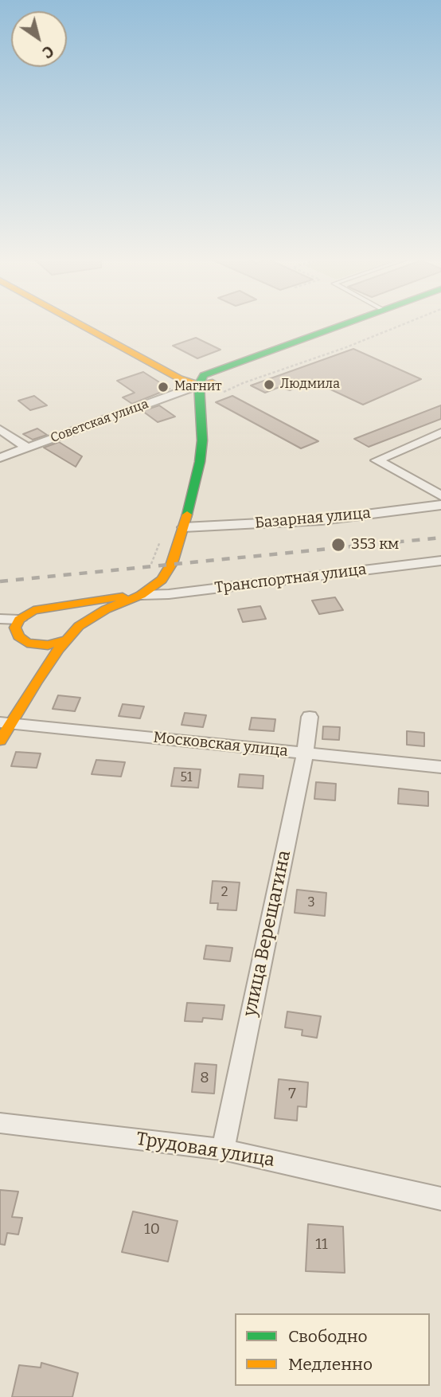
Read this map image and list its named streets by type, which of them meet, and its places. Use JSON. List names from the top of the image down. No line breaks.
{"streets":{"main road":["Советская улица"],"street":["Базарная улица","Транспортная улица","Московская улица","улица Верещагина","Трудовая улица"]},"crossings":[["Московская улица","улица Верещагина"],["улица Верещагина","Трудовая улица"]],"places":["Людмила","Магнит","353 км"],"house_numbers":["51","2","3","8","7","10","11"],"legend":["Свободно","Медленно"],"north":"bottom right"}
